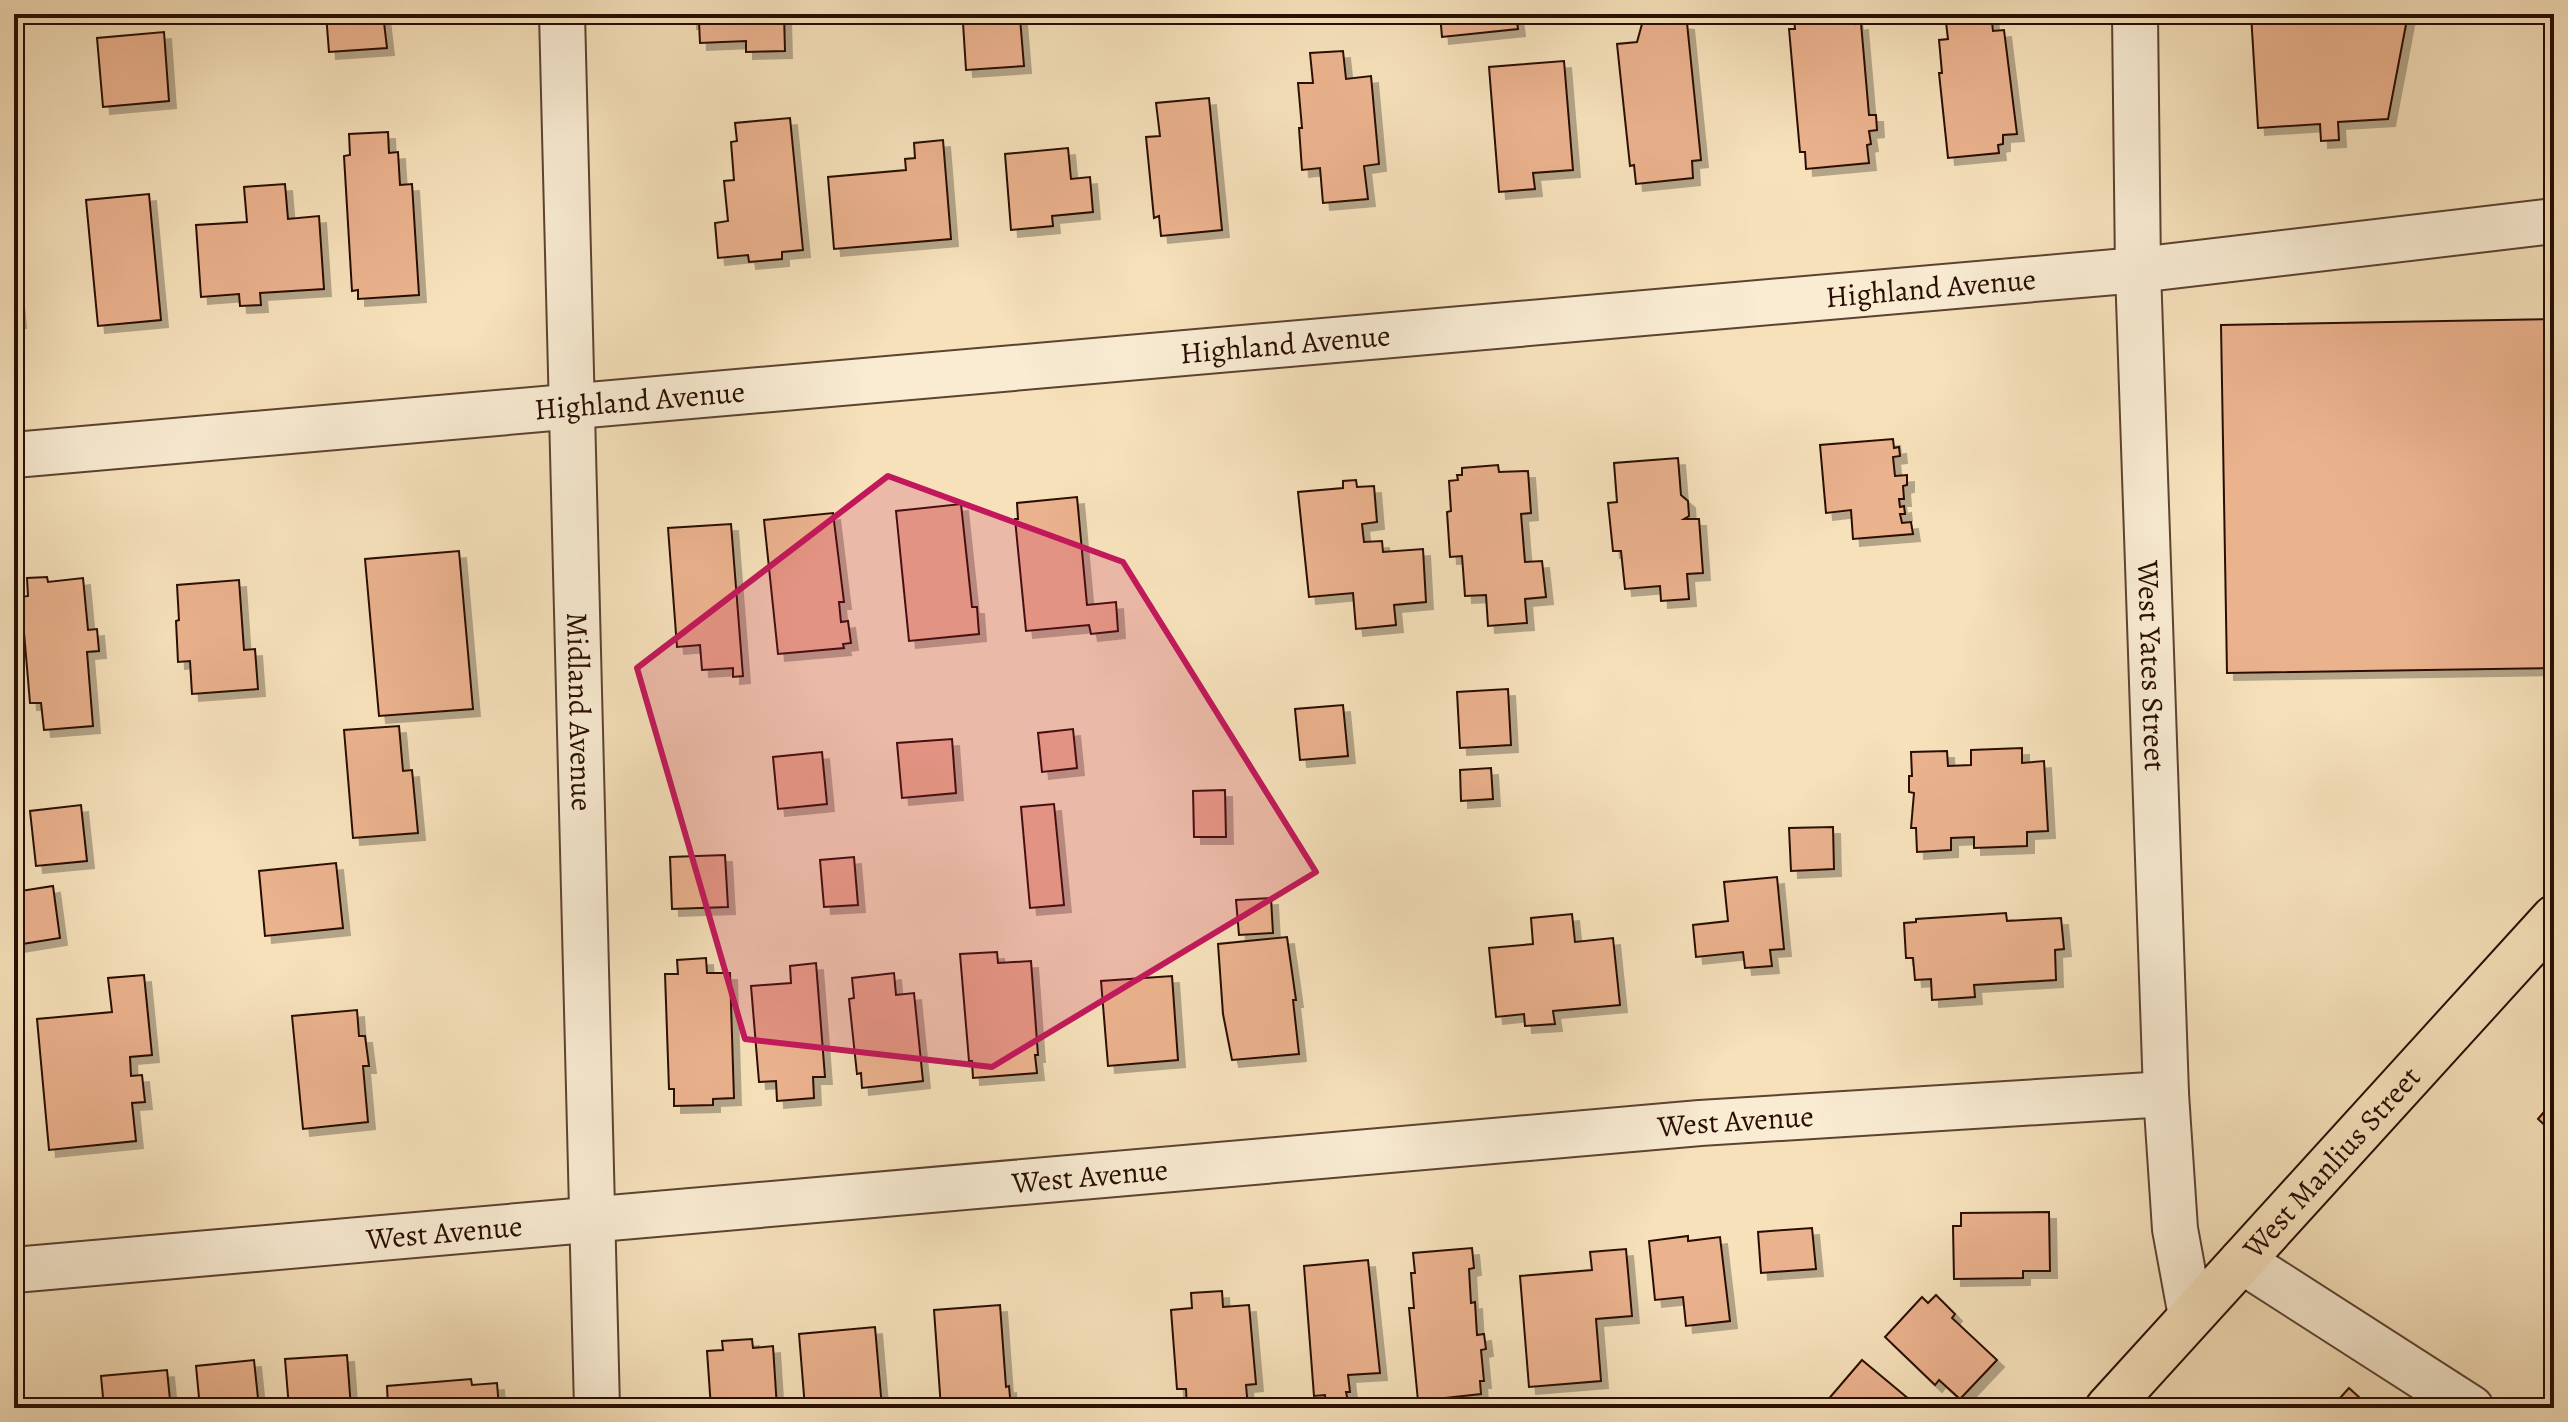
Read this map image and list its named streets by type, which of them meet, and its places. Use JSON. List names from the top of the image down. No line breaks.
{"streets":{"main road":["West Manlius Street"],"street":["Highland Avenue","West Yates Street","Midland Avenue","West Avenue"]},"crossings":[["Highland Avenue","West Yates Street"],["Highland Avenue","Midland Avenue"],["West Yates Street","West Avenue"],["West Yates Street","West Manlius Street"],["Midland Avenue","West Avenue"]]}
